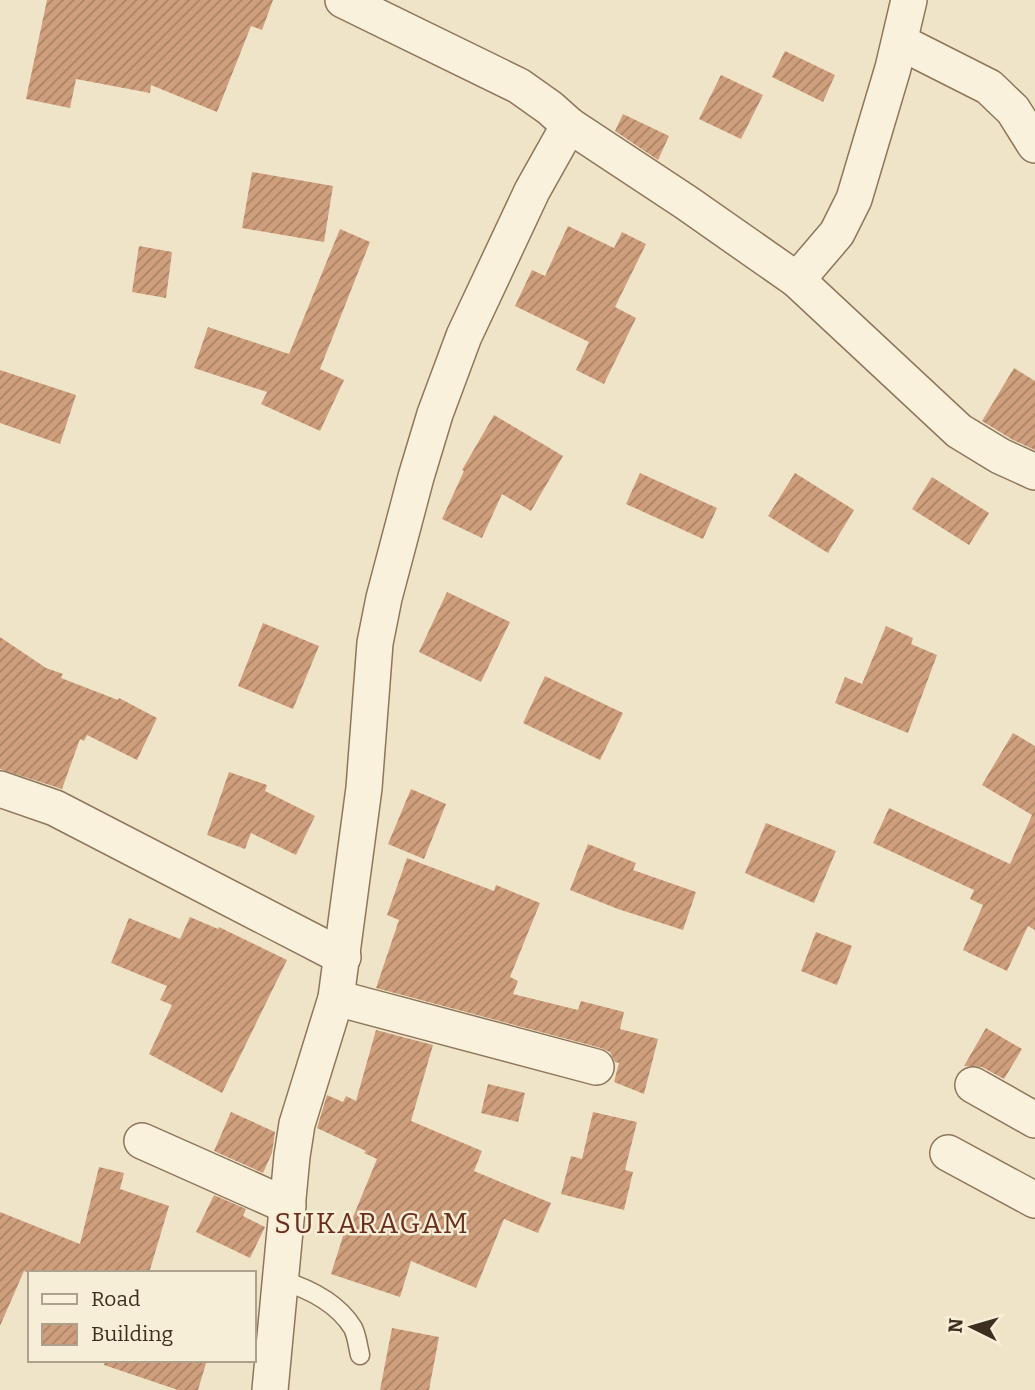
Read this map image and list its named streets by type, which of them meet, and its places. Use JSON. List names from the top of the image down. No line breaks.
{"districts":["SUKARAGAM"],"legend":["Road","Building"],"north":"left"}
